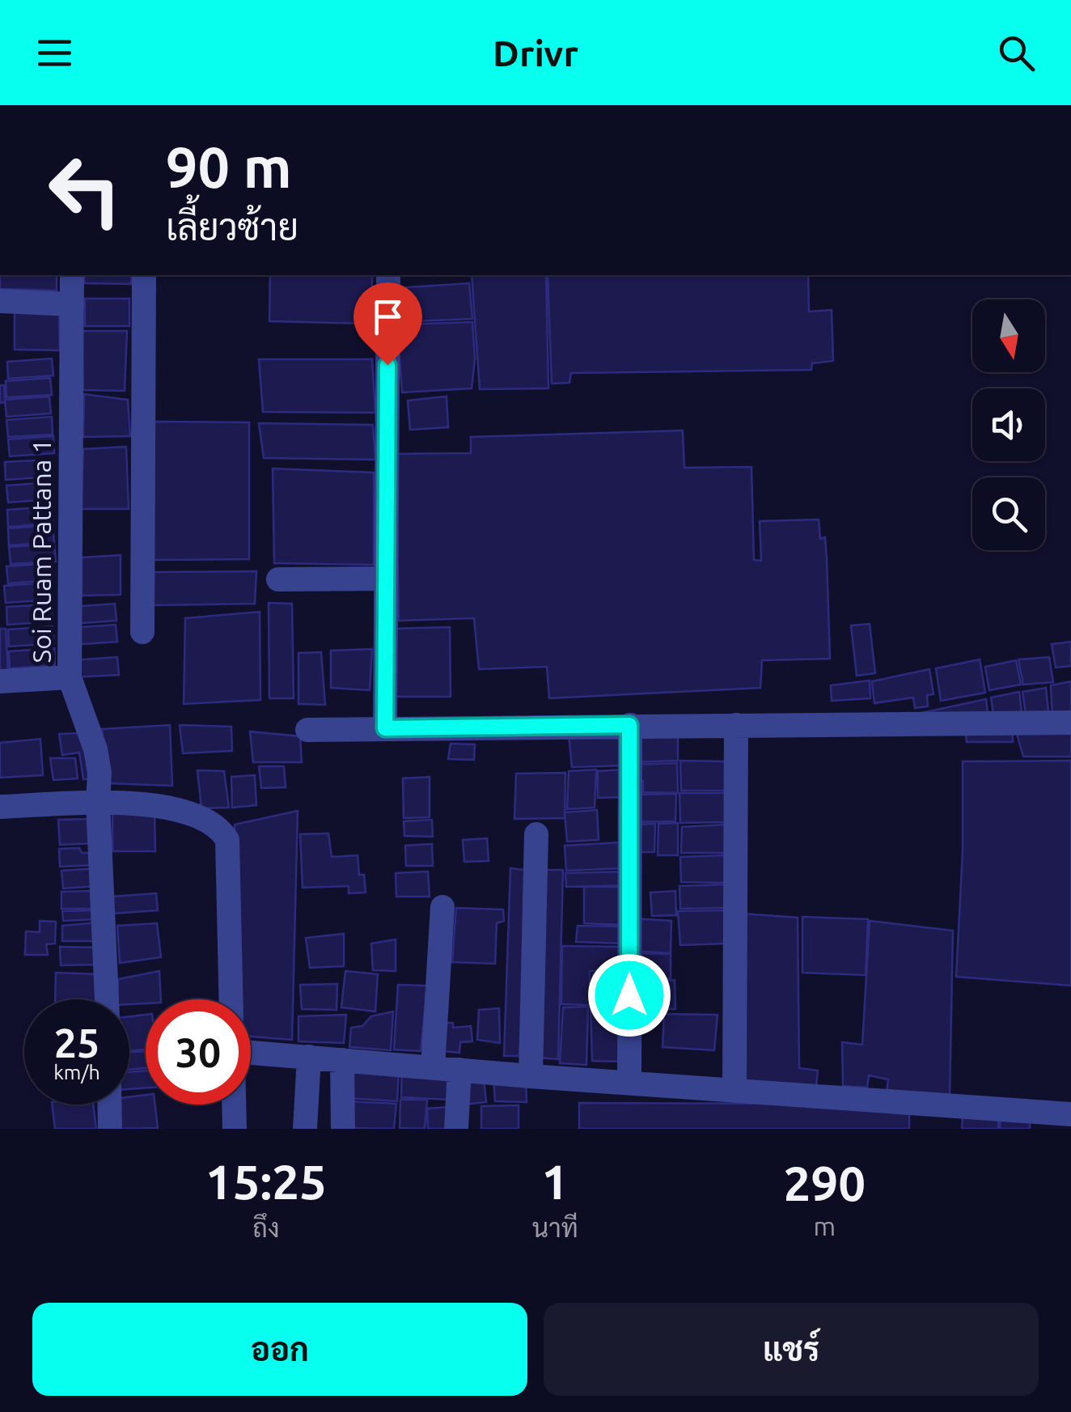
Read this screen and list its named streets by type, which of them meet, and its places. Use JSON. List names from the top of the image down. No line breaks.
{"streets":{"street":["Soi Ruam Pattana 1"]},"north":"bottom","page":{"header":"Drivr","turn":["90 m","เลี้ยวซ้าย"],"speed":"25 km/h","limit":"30","eta":["15:25","ถึง","1","นาที","290","m"],"buttons":["ออก","แชร์"]}}
